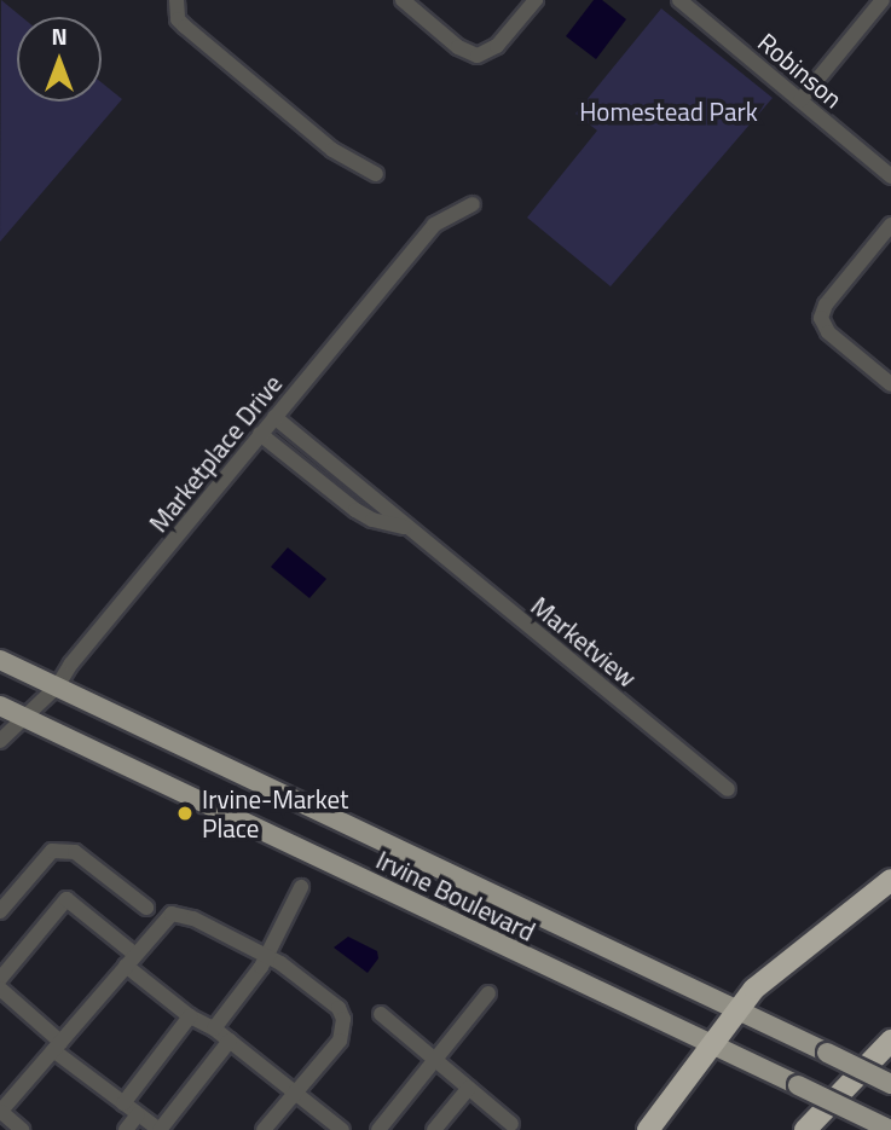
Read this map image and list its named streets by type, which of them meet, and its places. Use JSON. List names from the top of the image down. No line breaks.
{"streets":{"main road":["Irvine Boulevard"],"street":["Robinson","Marketplace Drive","Marketview"]},"crossings":[["Marketplace Drive","Marketview"],["Marketplace Drive","Irvine Boulevard"]],"parks":["Homestead Park"],"places":["Irvine-Market Place"],"north":"top"}
